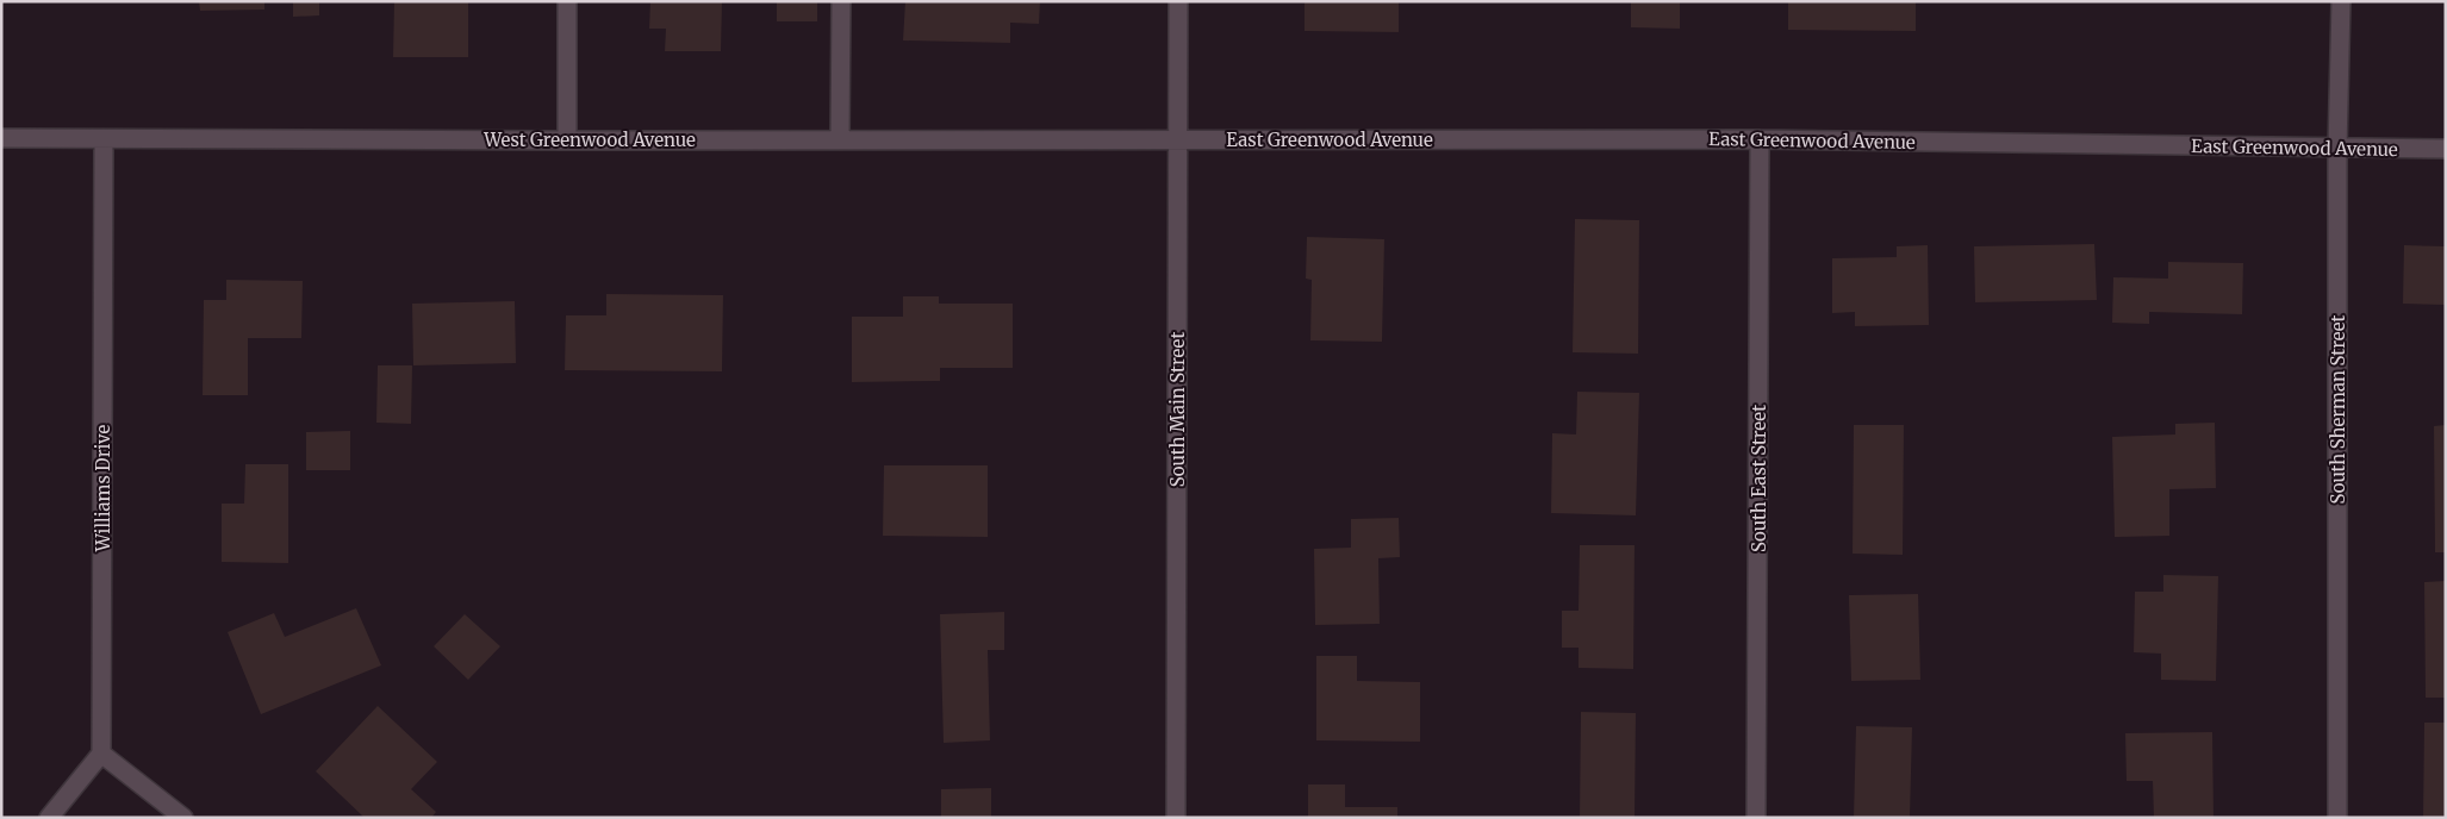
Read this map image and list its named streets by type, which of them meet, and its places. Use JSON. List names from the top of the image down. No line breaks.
{"streets":{"street":["West Greenwood Avenue","East Greenwood Avenue","South Main Street","South Sherman Street","South East Street","Williams Drive"]},"crossings":[["West Greenwood Avenue","East Greenwood Avenue"],["West Greenwood Avenue","South Main Street"],["West Greenwood Avenue","Williams Drive"],["East Greenwood Avenue","South Main Street"],["East Greenwood Avenue","South Sherman Street"],["East Greenwood Avenue","South East Street"]]}
